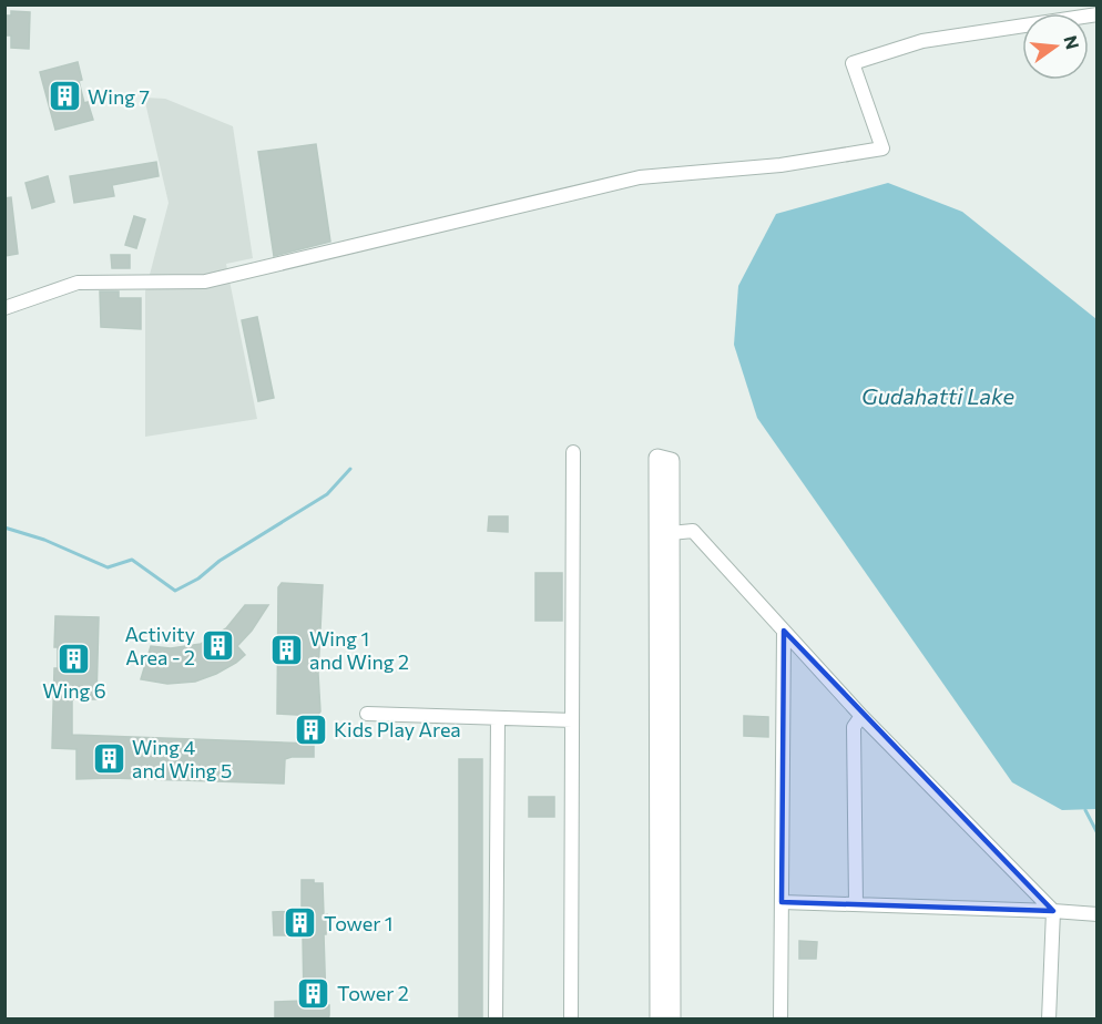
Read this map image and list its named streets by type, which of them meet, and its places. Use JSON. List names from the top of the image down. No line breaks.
{"water":["Gudahatti Lake"],"places":{"building":["Wing 7","Activity Area - 2","Wing 1 and Wing 2","Wing 6","Kids Play Area","Wing 4 and Wing 5","Tower 1","Tower 2"]},"north":"right"}
